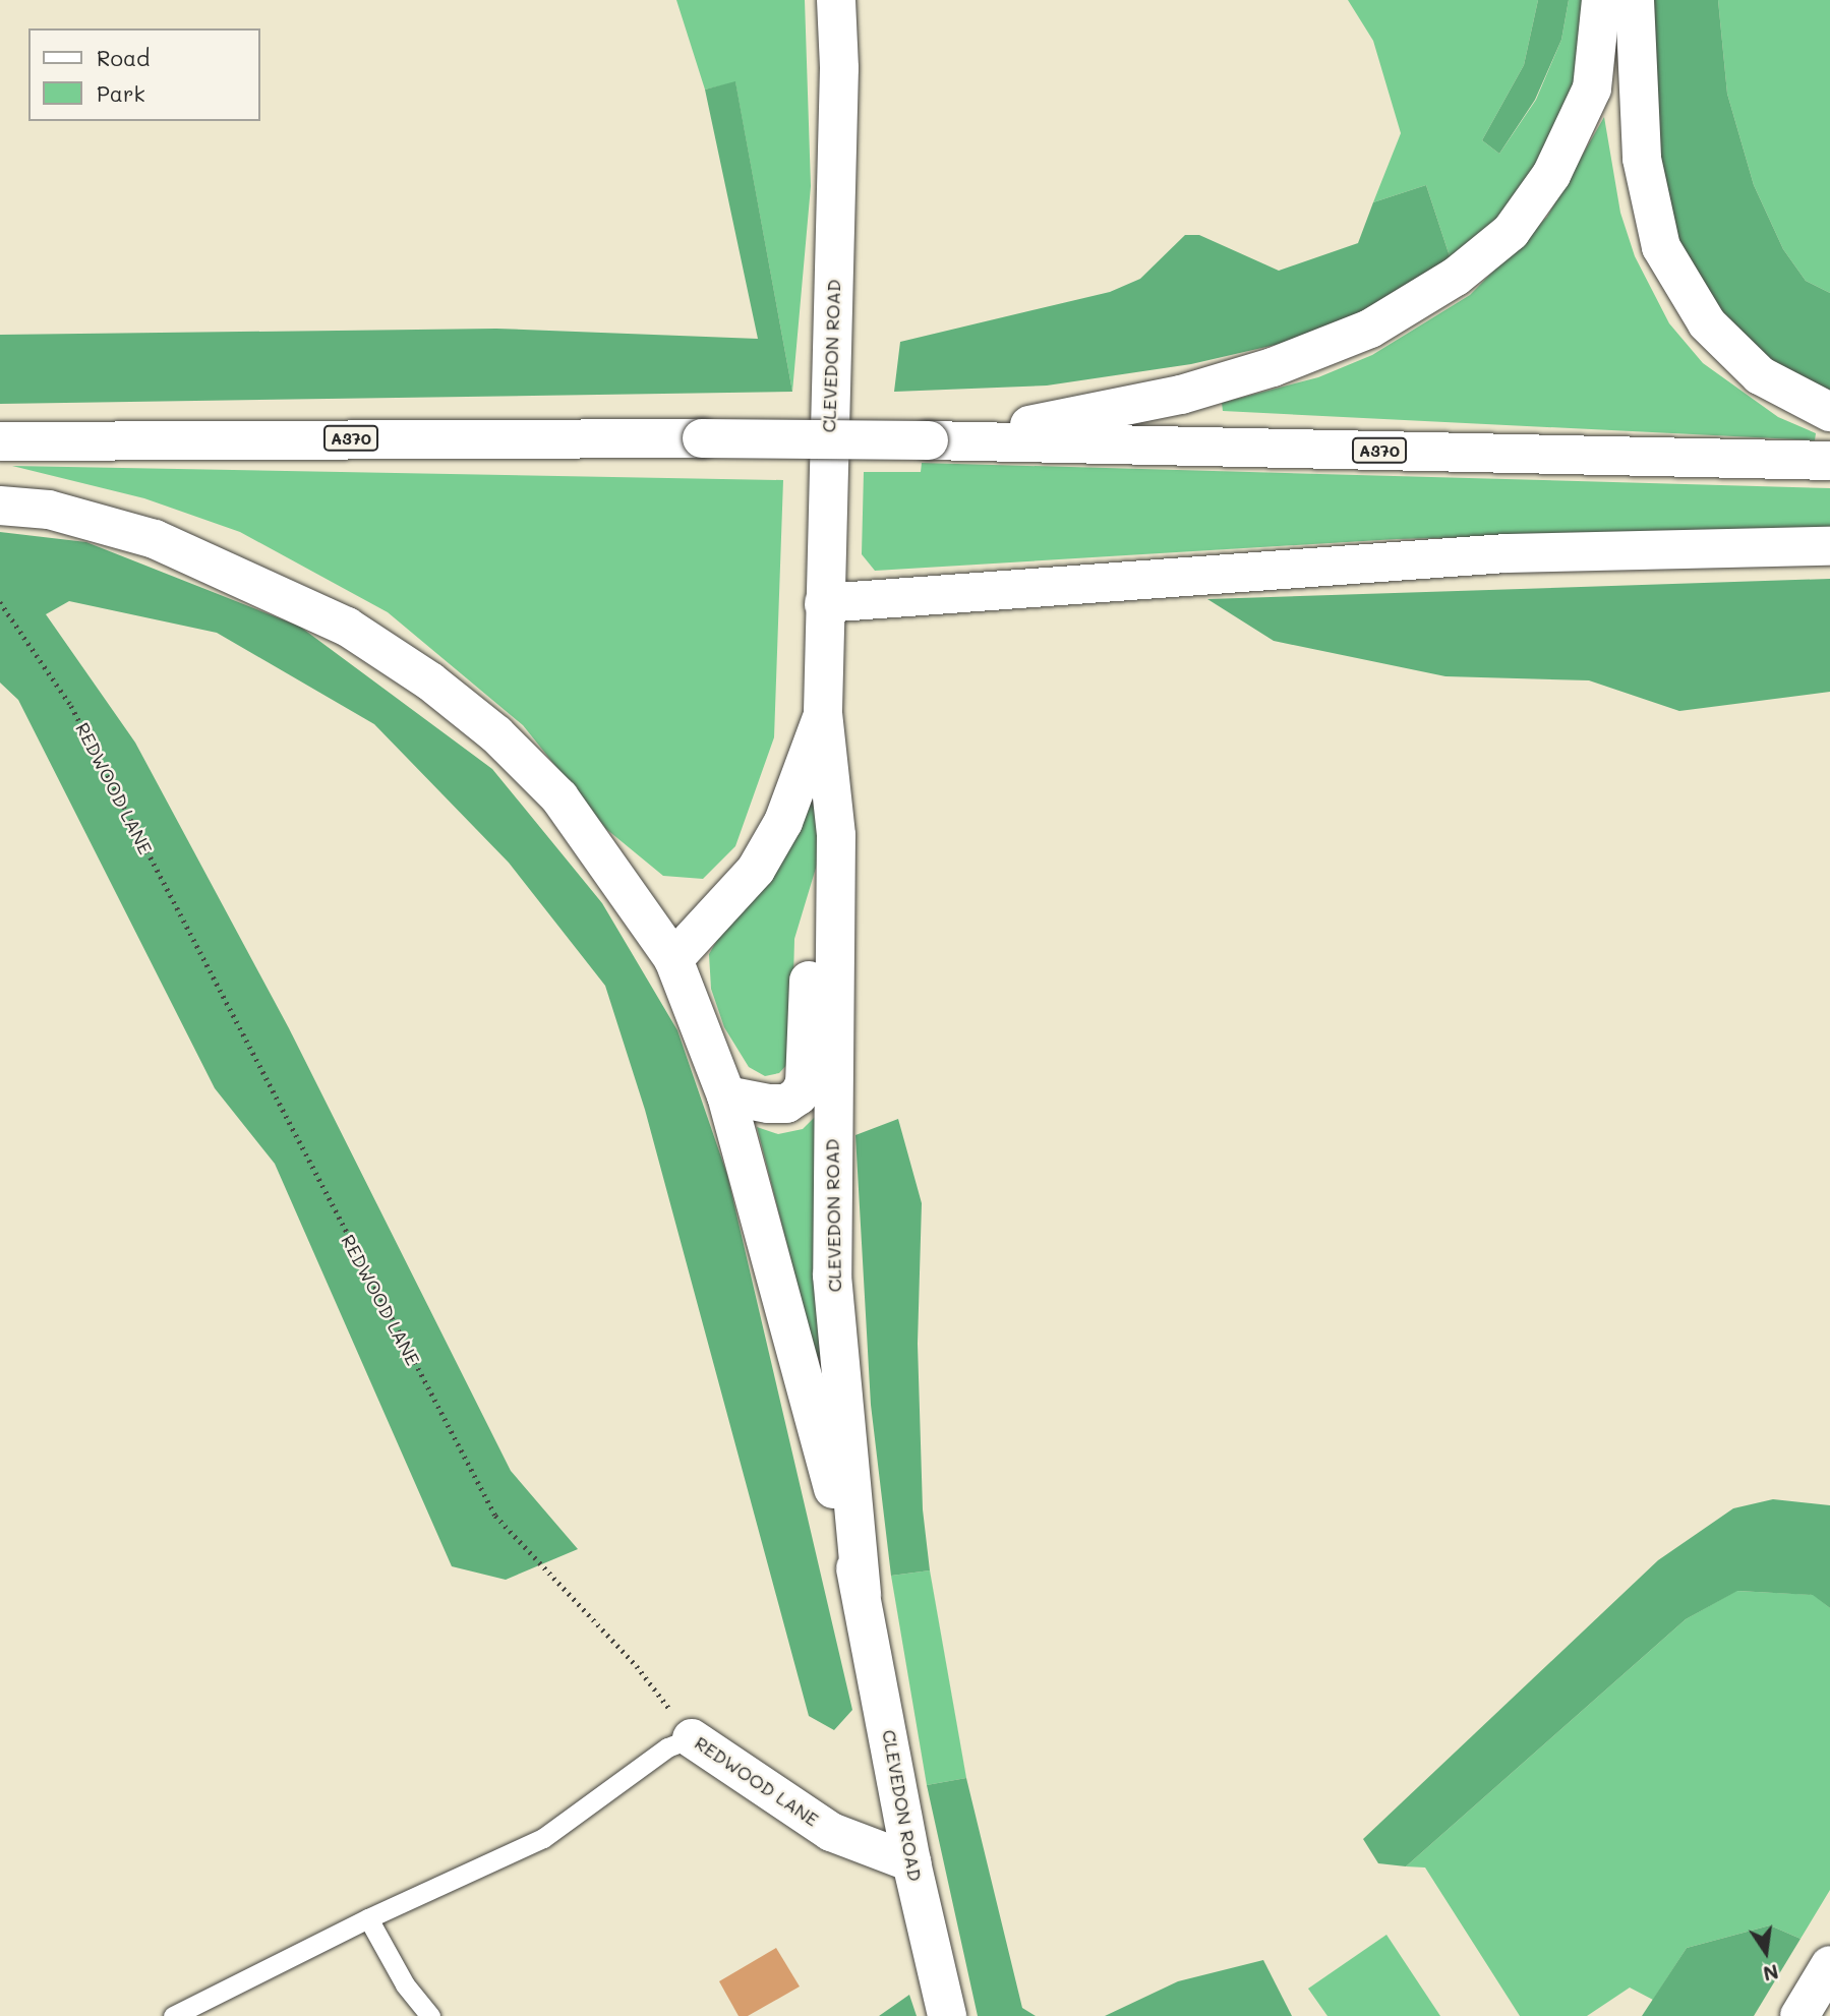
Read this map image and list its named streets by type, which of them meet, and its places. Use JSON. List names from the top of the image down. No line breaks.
{"streets":{"main road":["CLEVEDON ROAD","A370","REDWOOD LANE"]},"crossings":[["CLEVEDON ROAD","REDWOOD LANE"]],"legend":["Road","Park"],"north":"bottom"}
